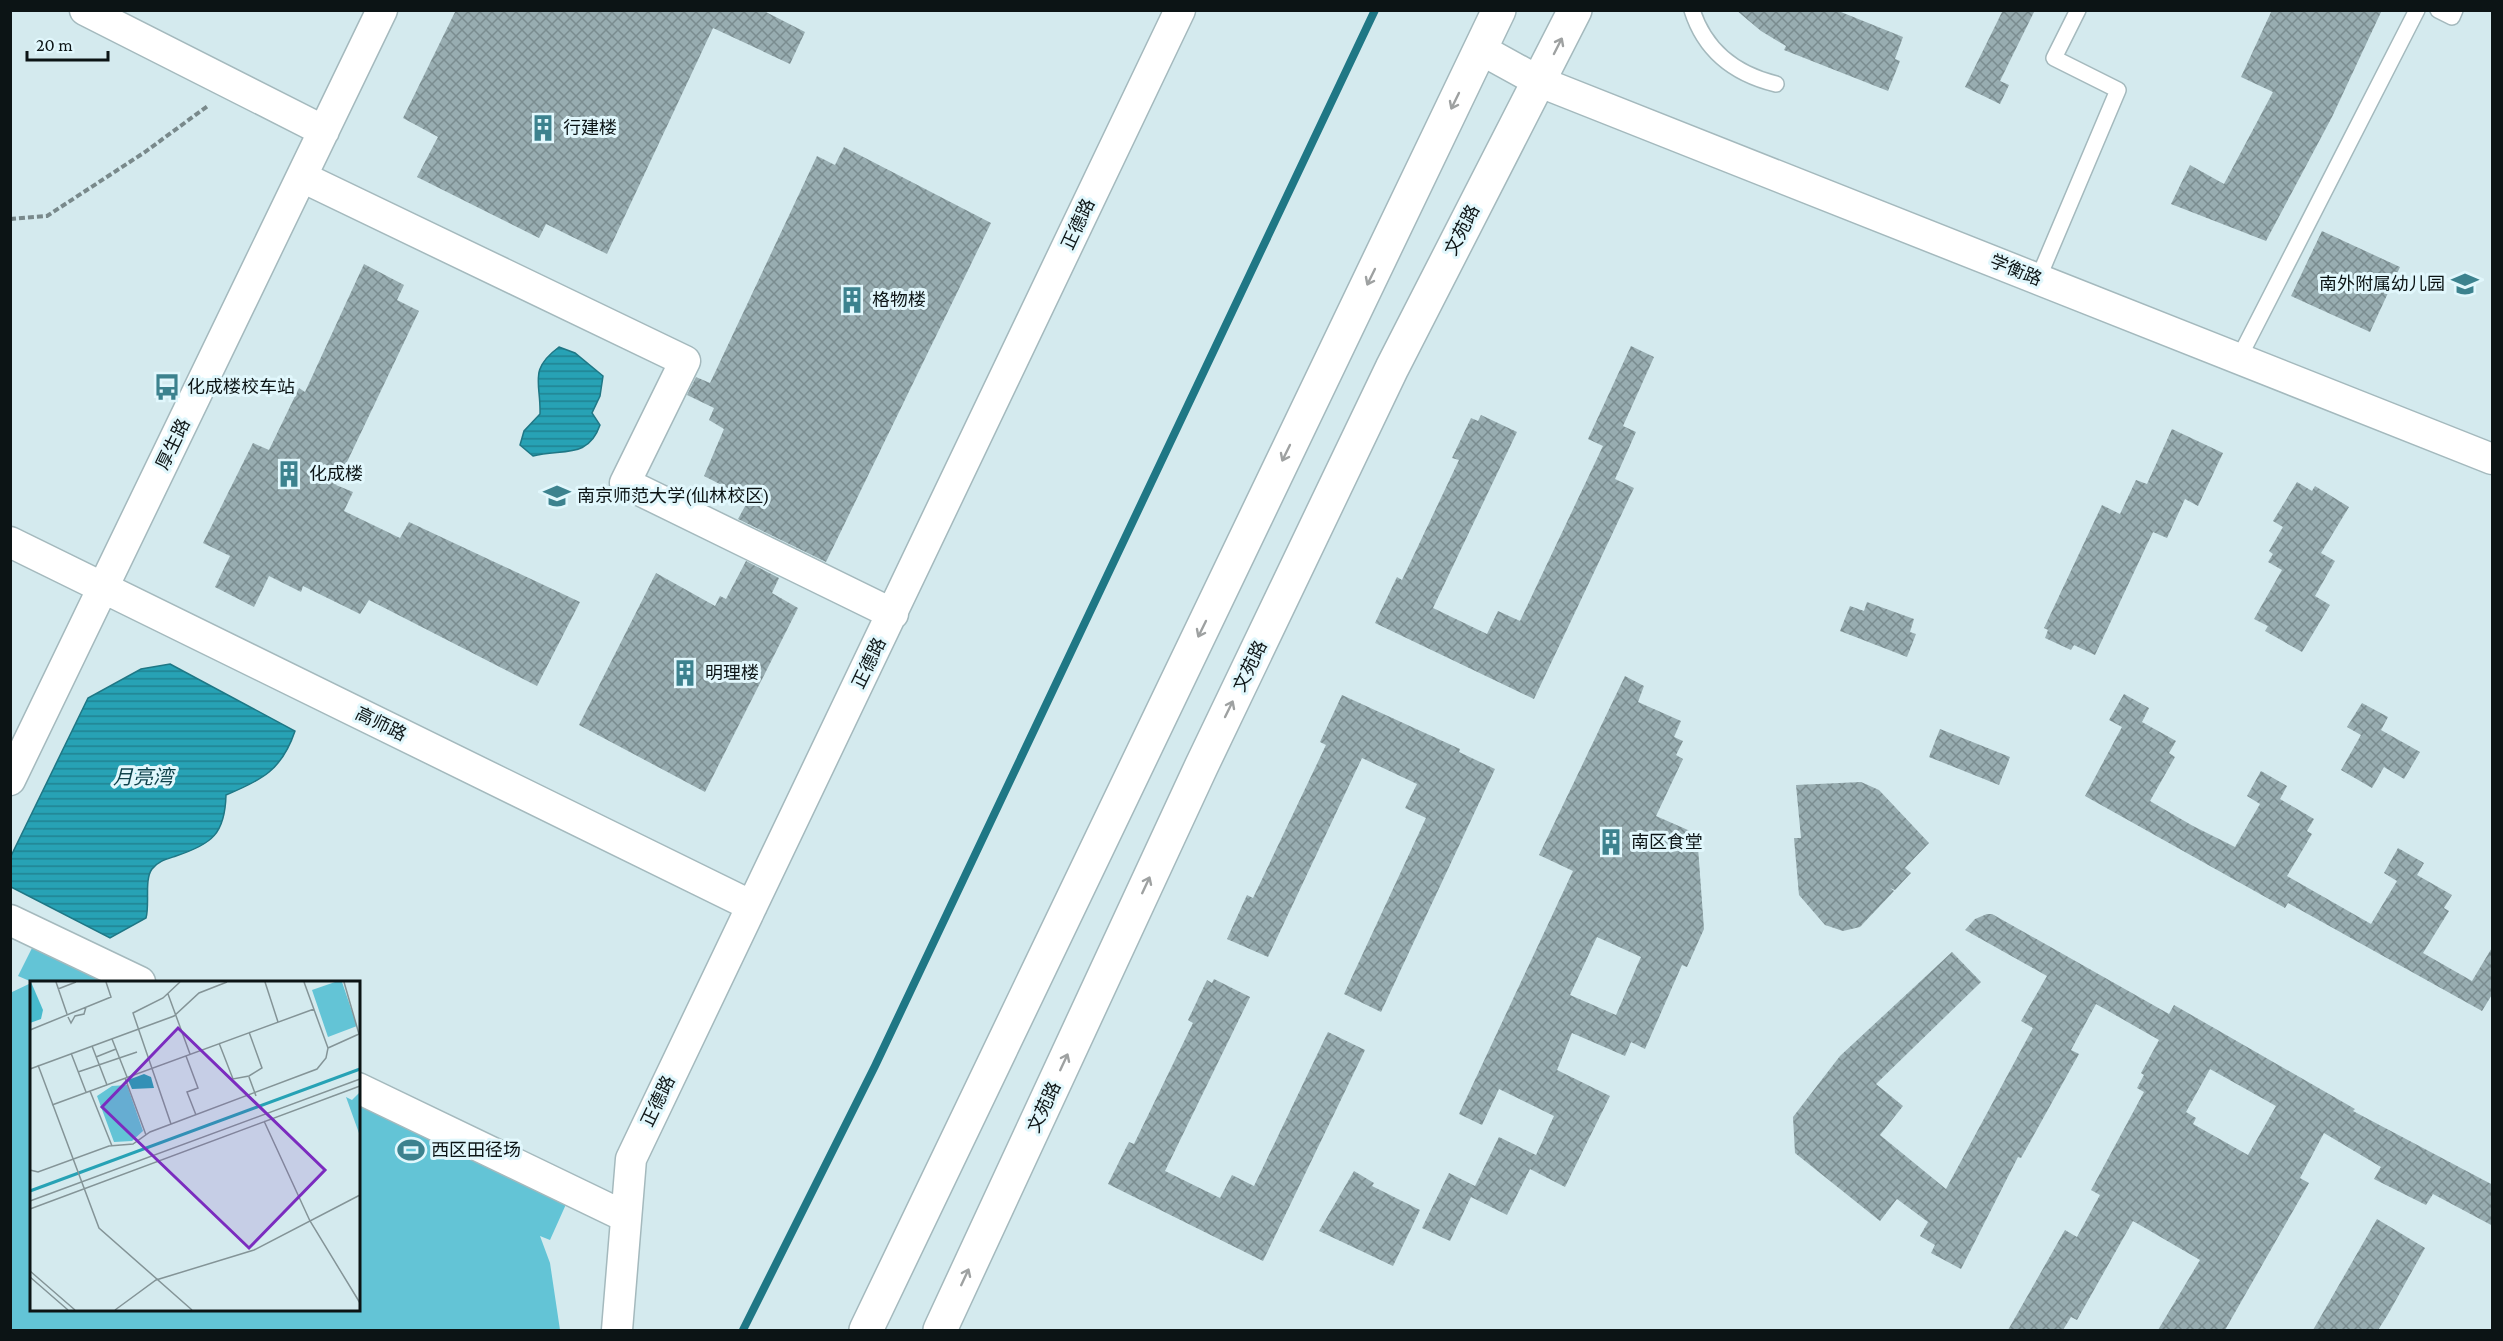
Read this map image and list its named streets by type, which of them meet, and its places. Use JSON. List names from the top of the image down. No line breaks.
{"streets":{"main road":["文苑路"],"street":["正德路","学衡路","厚生路","高师路"]},"crossings":[["正德路","高师路"],["文苑路","学衡路"],["厚生路","高师路"]],"water":["月亮湾"],"places":{"building":["行建楼","格物楼","化成楼","明理楼","南区食堂"],"school or university":["南外附属幼儿园","南京师范大学(仙林校区)"],"bus stop":["化成楼校车站"],"sports":["西区田径场"]},"scale_bar":"20 m"}
